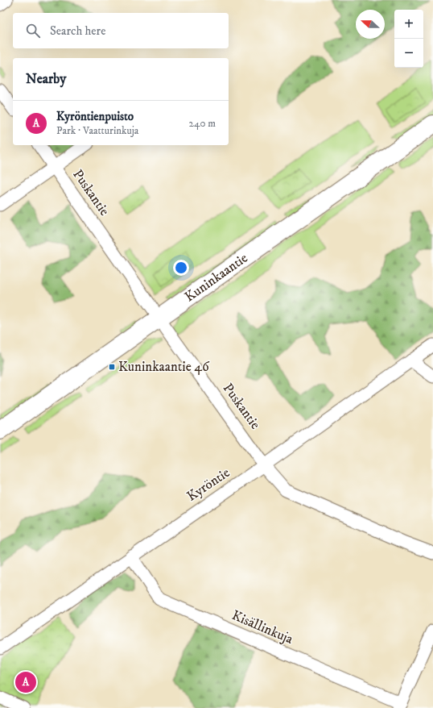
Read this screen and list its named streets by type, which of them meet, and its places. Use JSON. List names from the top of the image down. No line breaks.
{"streets":{"street":["Puskantie","Kuninkaantie","Kyröntie","Kisällinkuja"]},"crossings":[["Puskantie","Kuninkaantie"],["Puskantie","Kyröntie"],["Kyröntie","Kisällinkuja"]],"places":{"transit":["Kuninkaantie 46"]},"north":"left","page":{"map_buttons":["+","−"],"search":"Search here","heading":"Nearby","list":[{"mark":"A","name":"Kyröntienpuisto","note":"Park · Vaatturinkuja","value":"240 m"}],"pins":"A"}}
